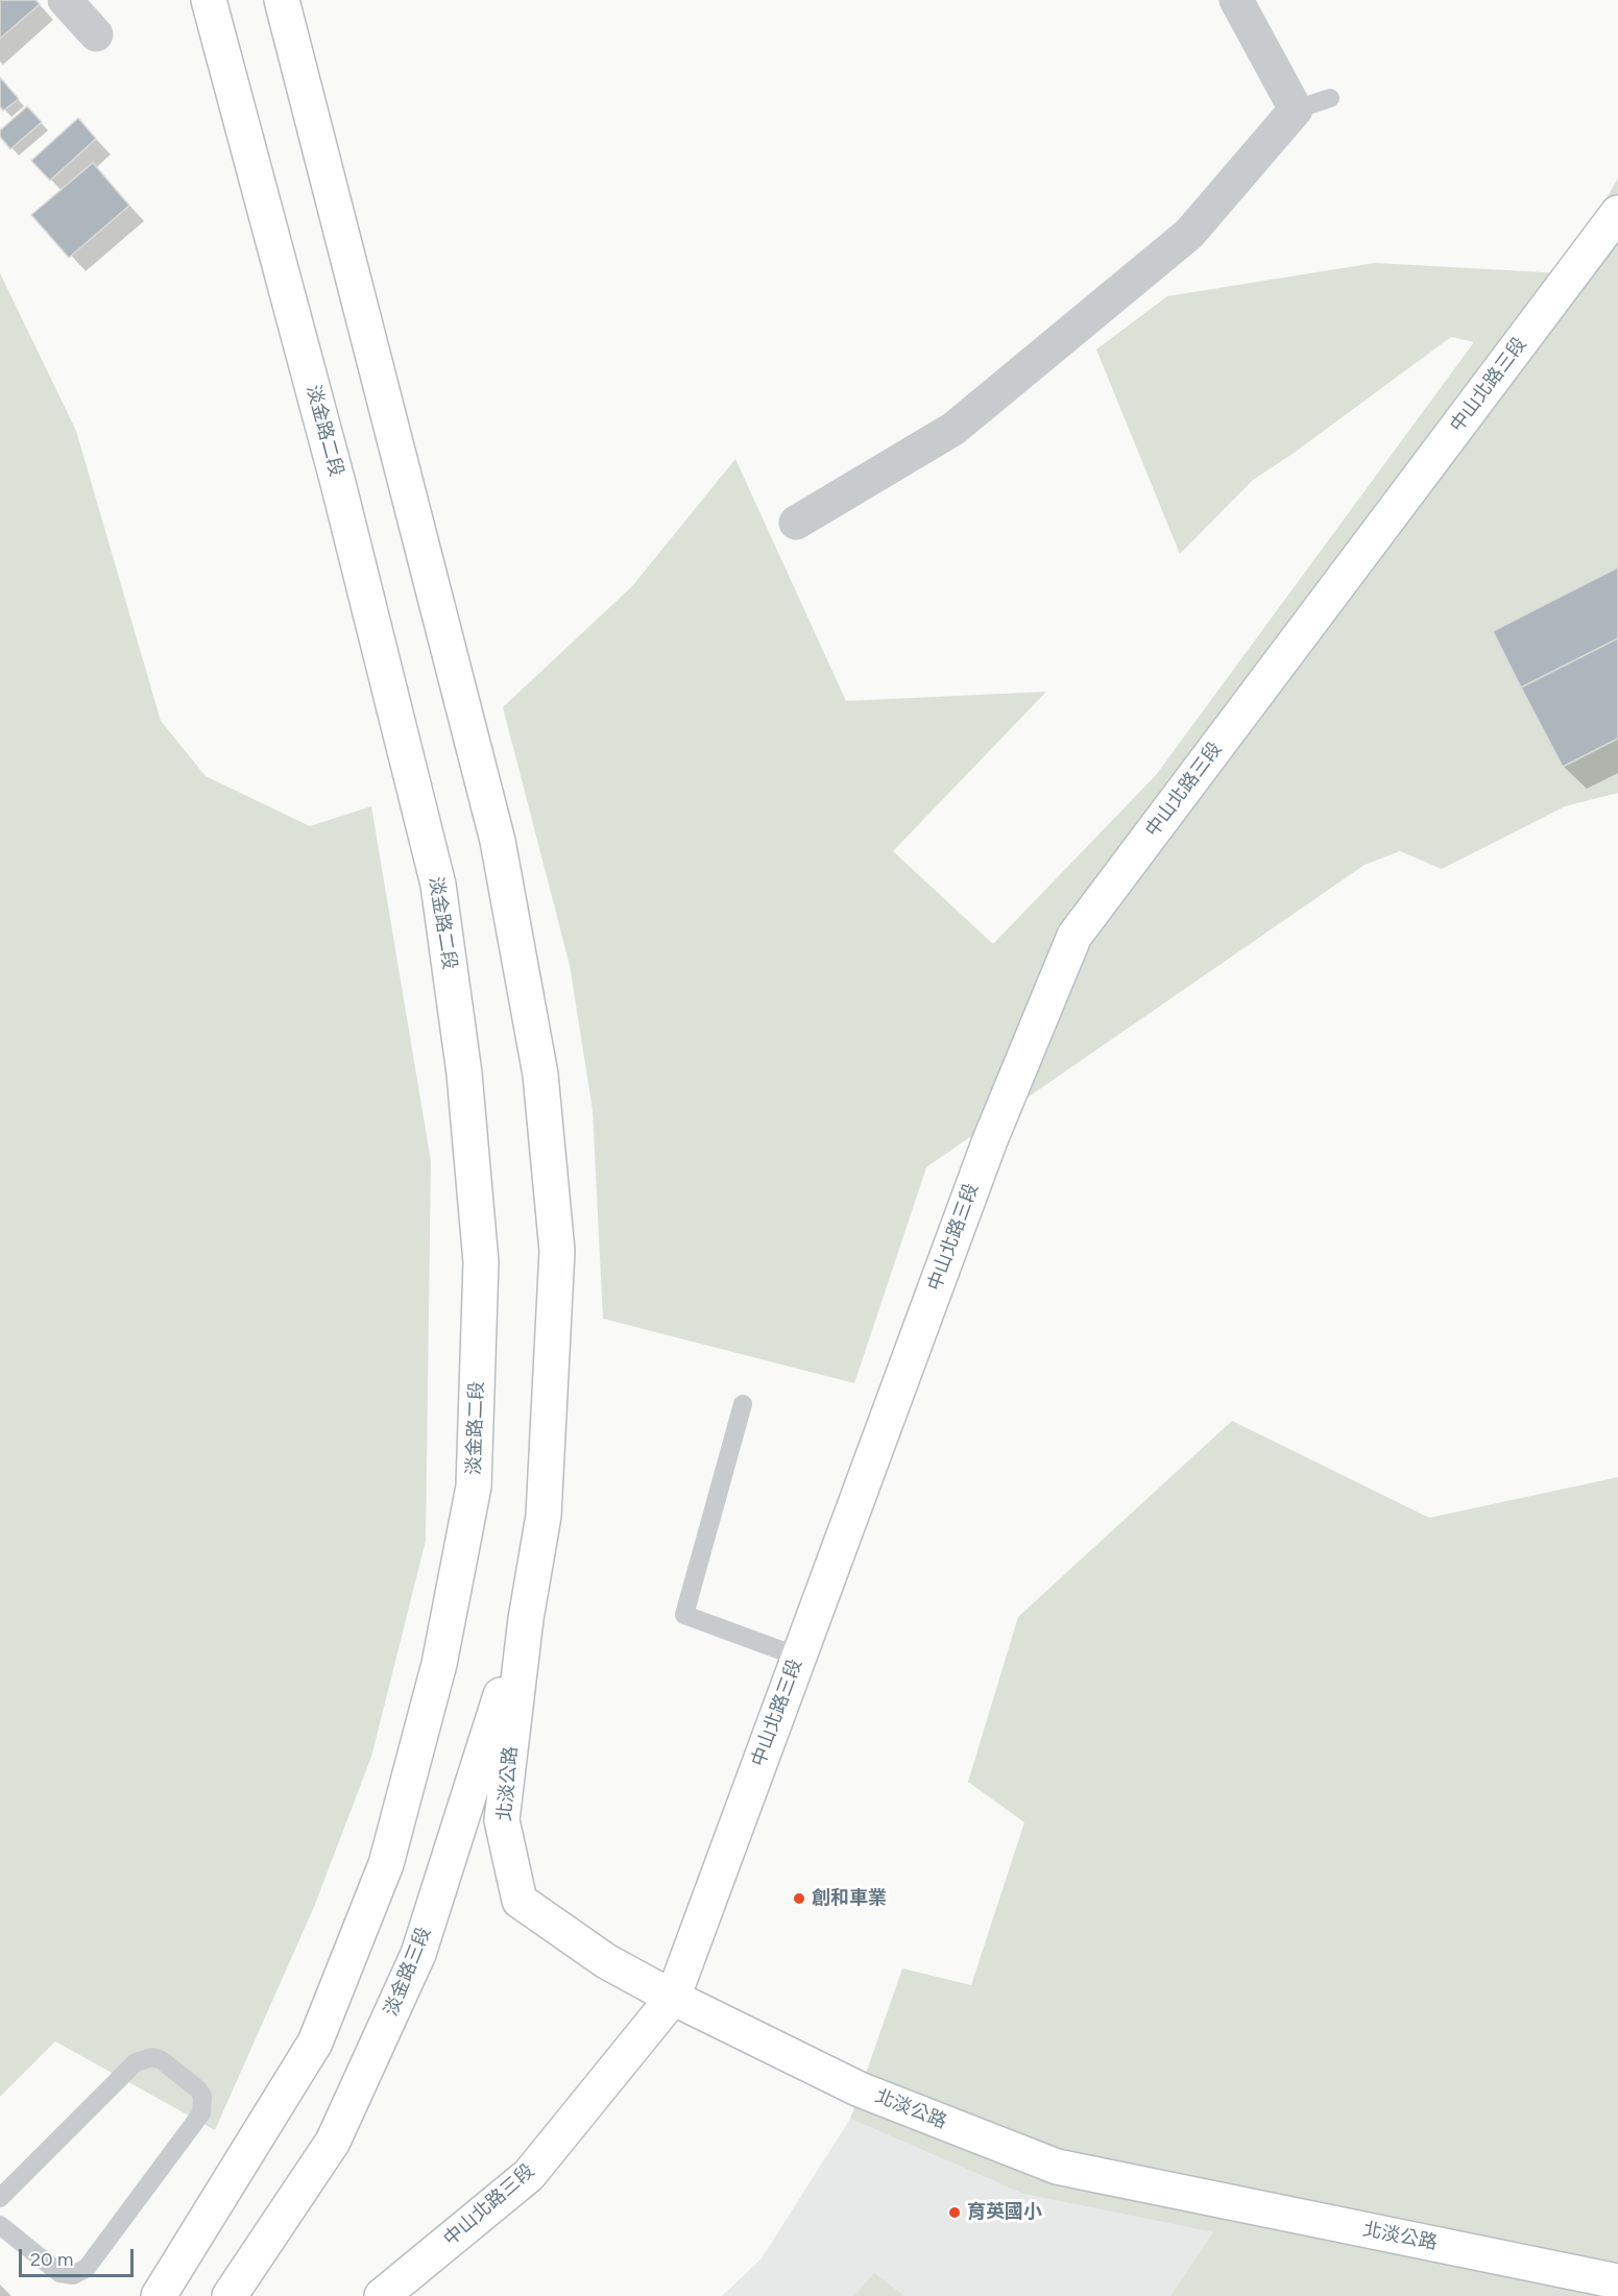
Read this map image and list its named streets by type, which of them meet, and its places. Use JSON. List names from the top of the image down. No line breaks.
{"streets":{"main road":["中山北路三段","淡金路二段","北淡公路","淡金路三段"]},"crossings":[["中山北路三段","北淡公路"],["北淡公路","淡金路三段"]],"places":["創和車業","育英國小"],"scale_bar":"20 m"}
